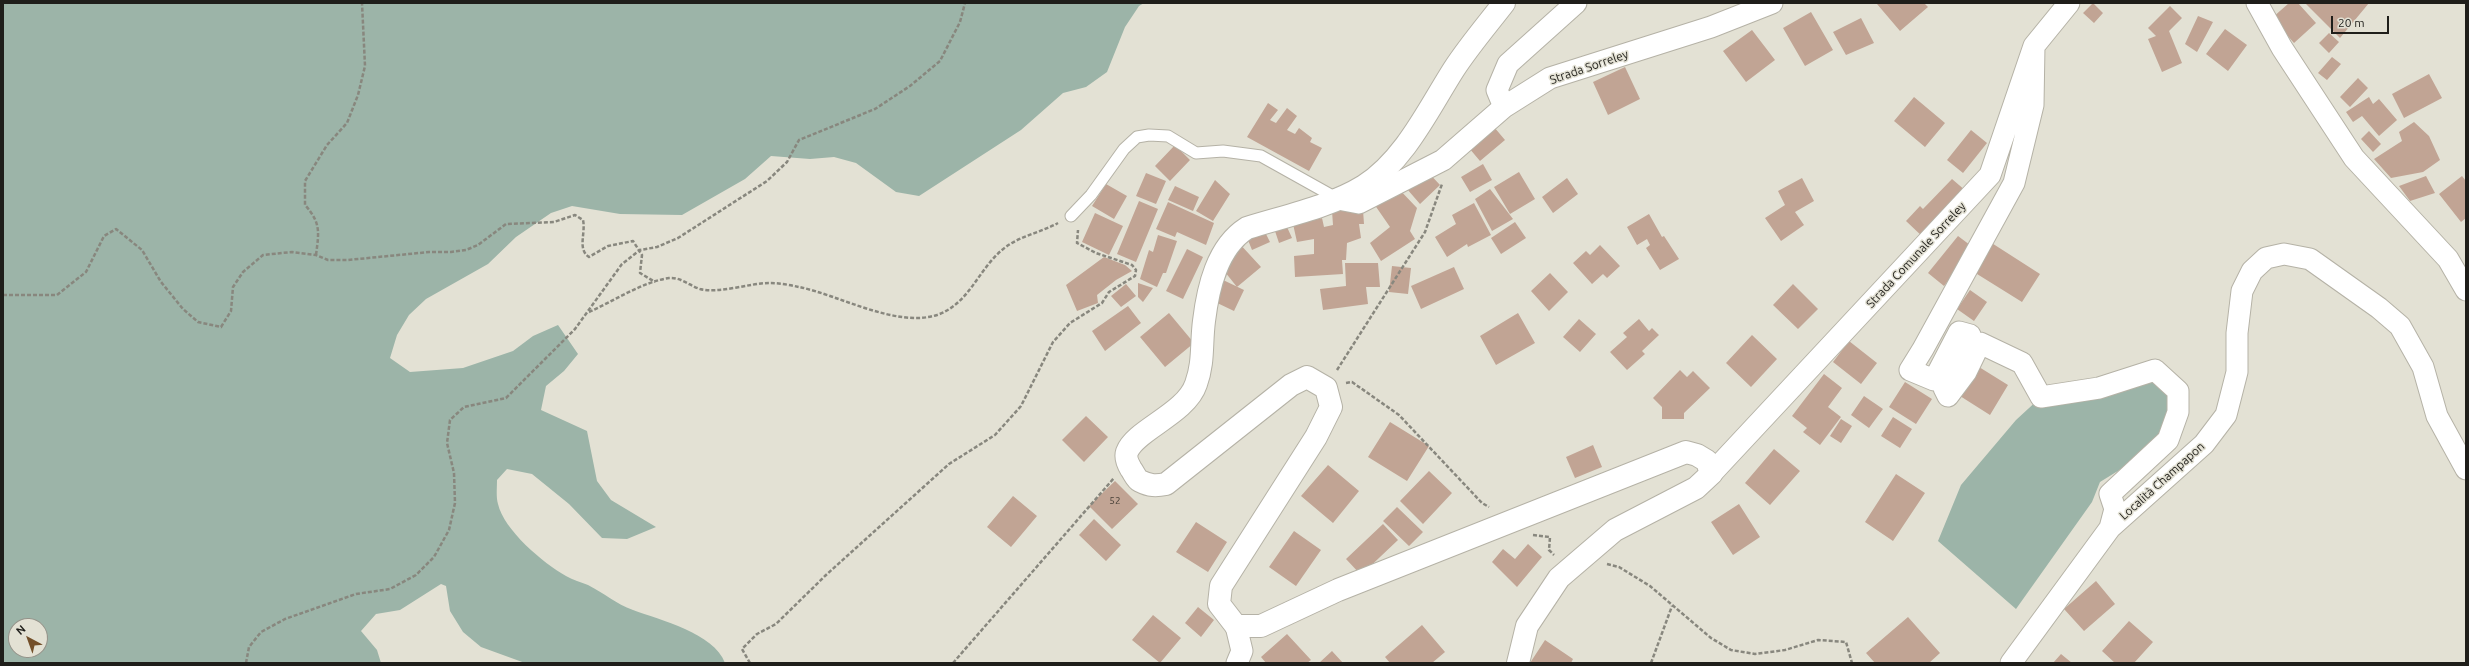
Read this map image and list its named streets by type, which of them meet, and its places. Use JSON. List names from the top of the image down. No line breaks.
{"streets":{"street":["Strada Sorreley","Strada Comunale Sorreley","Località Champapon"]},"house_numbers":["52"],"scale_bar":"20 m","north":"top left"}
